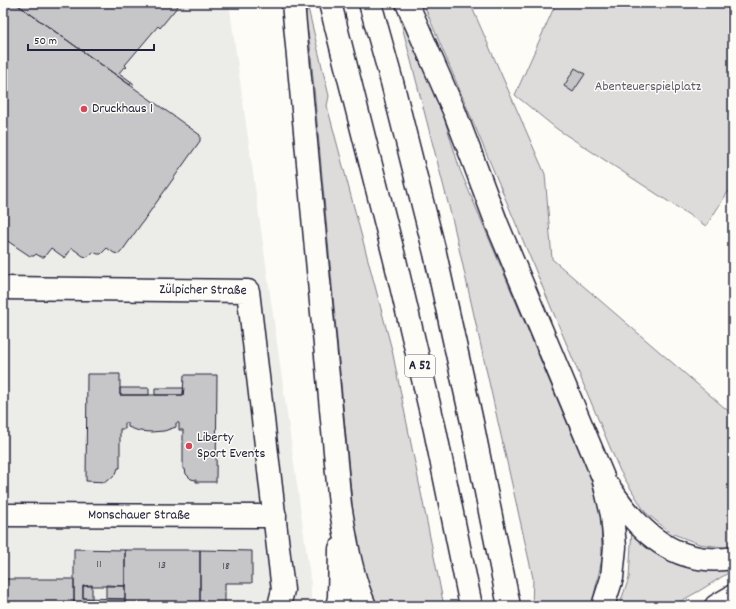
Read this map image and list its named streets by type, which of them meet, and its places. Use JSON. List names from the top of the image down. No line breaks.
{"streets":{"main road":["Zülpicher Straße","A 52","Monschauer Straße"]},"crossings":[["Zülpicher Straße","Monschauer Straße"]],"parks":["Abenteuerspielplatz"],"places":["Druckhaus 1","Liberty Sport Events"],"house_numbers":["11","13","18"],"scale_bar":"50 m"}
